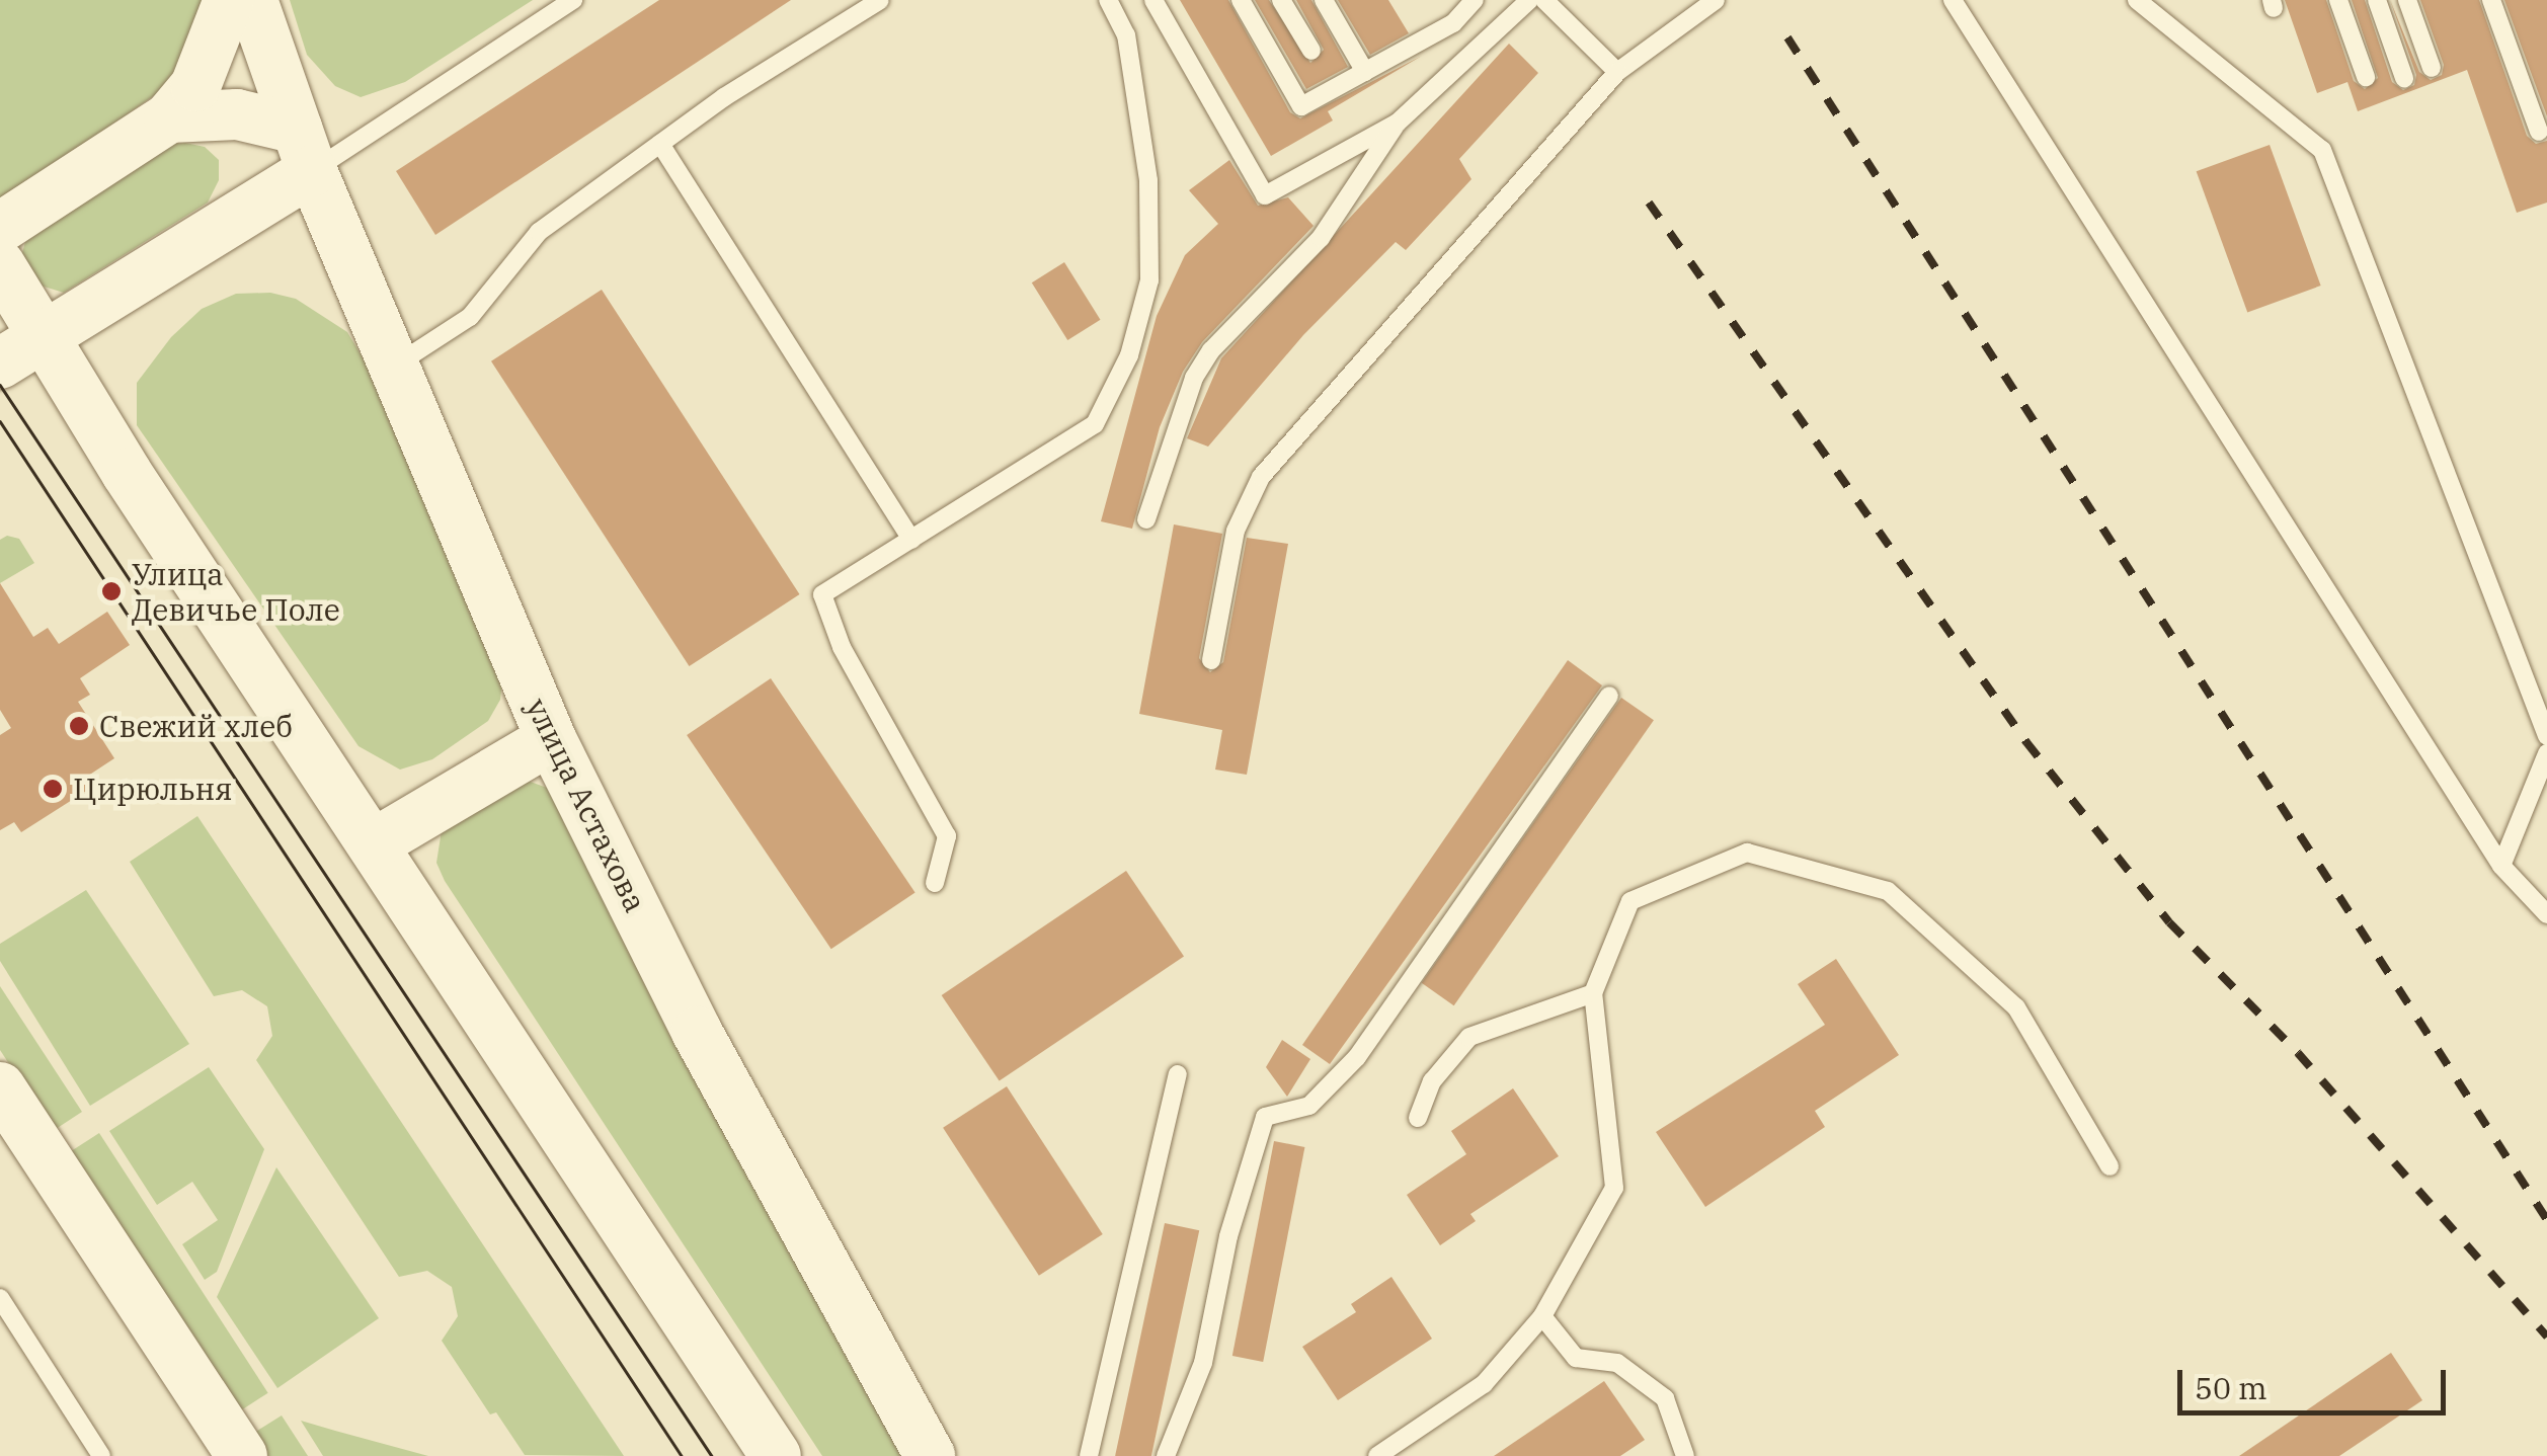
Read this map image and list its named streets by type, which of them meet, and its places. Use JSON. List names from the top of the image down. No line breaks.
{"streets":{"main road":["улица Астахова"]},"places":["Улица Девичье Поле","Свежий хлеб","Цирюльня"],"scale_bar":"50 m"}
